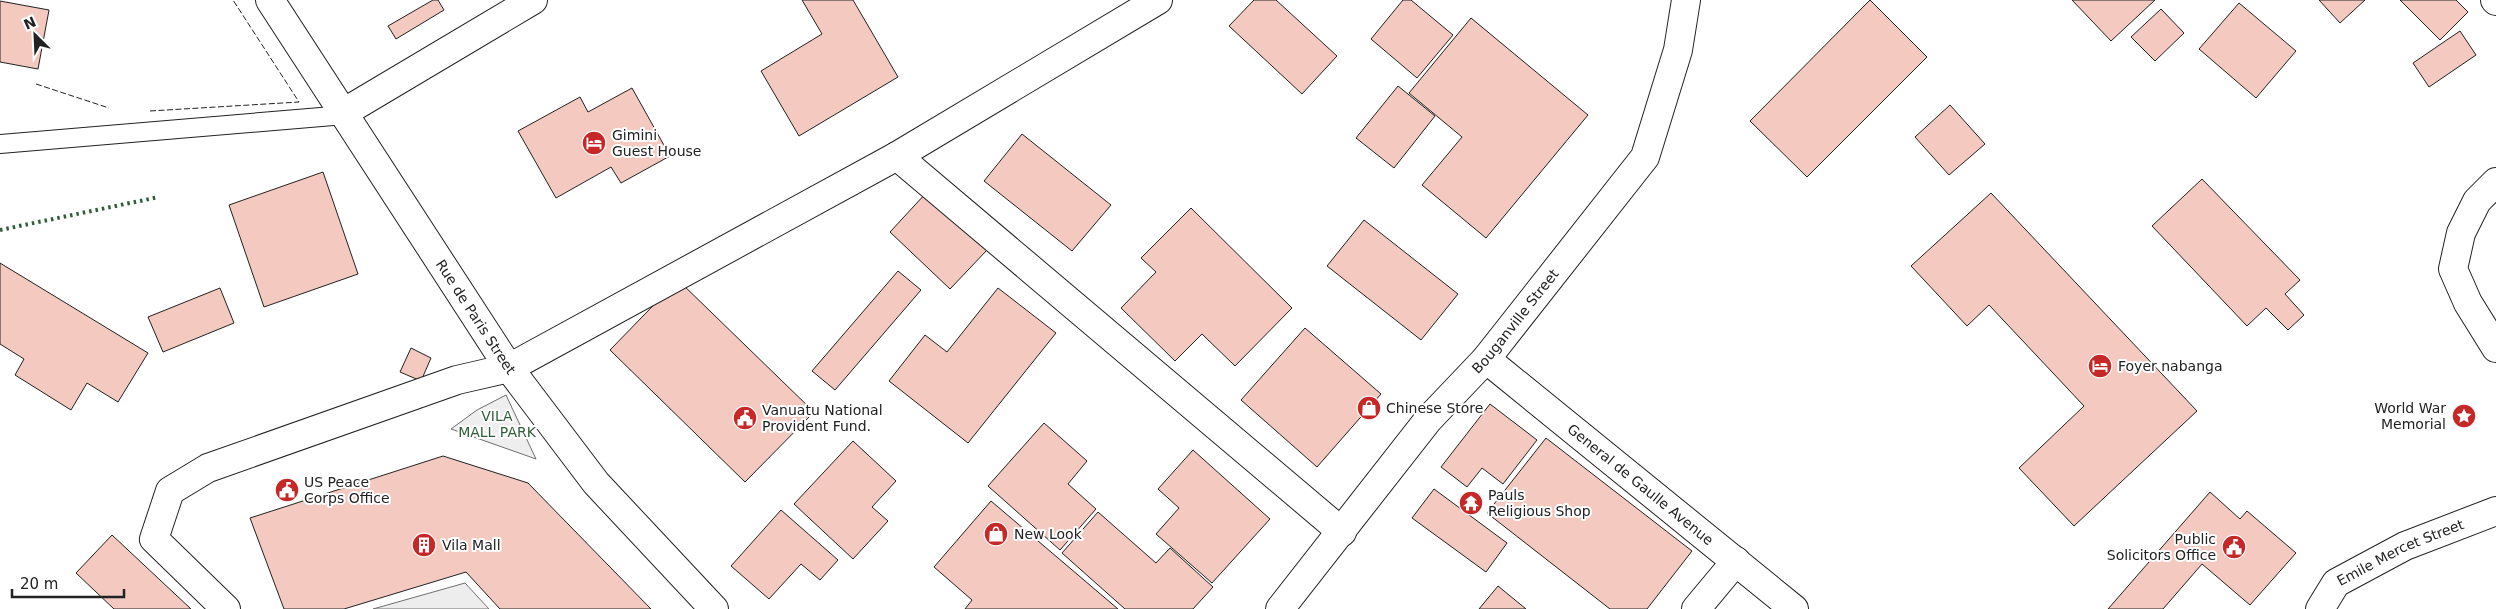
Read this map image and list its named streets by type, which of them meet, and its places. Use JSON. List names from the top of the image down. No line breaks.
{"streets":{"street":["Rue de Paris Street","Bouganville Street","General de Gaulle Avenue","Emile Mercet Street"]},"crossings":[["Bouganville Street","General de Gaulle Avenue"]],"parks":["VILA MALL PARK"],"places":{"hotel":["Gimini Guest House","Foyer nabanga"],"shop":["Chinese Store","New Look"],"place":["World War Memorial"],"public building":["Vanuatu National Provident Fund.","US Peace Corps Office","Public Solicitors Office"],"temple":["Pauls Religious Shop"],"building":["Vila Mall"]},"scale_bar":"20 m","north":"top left"}
